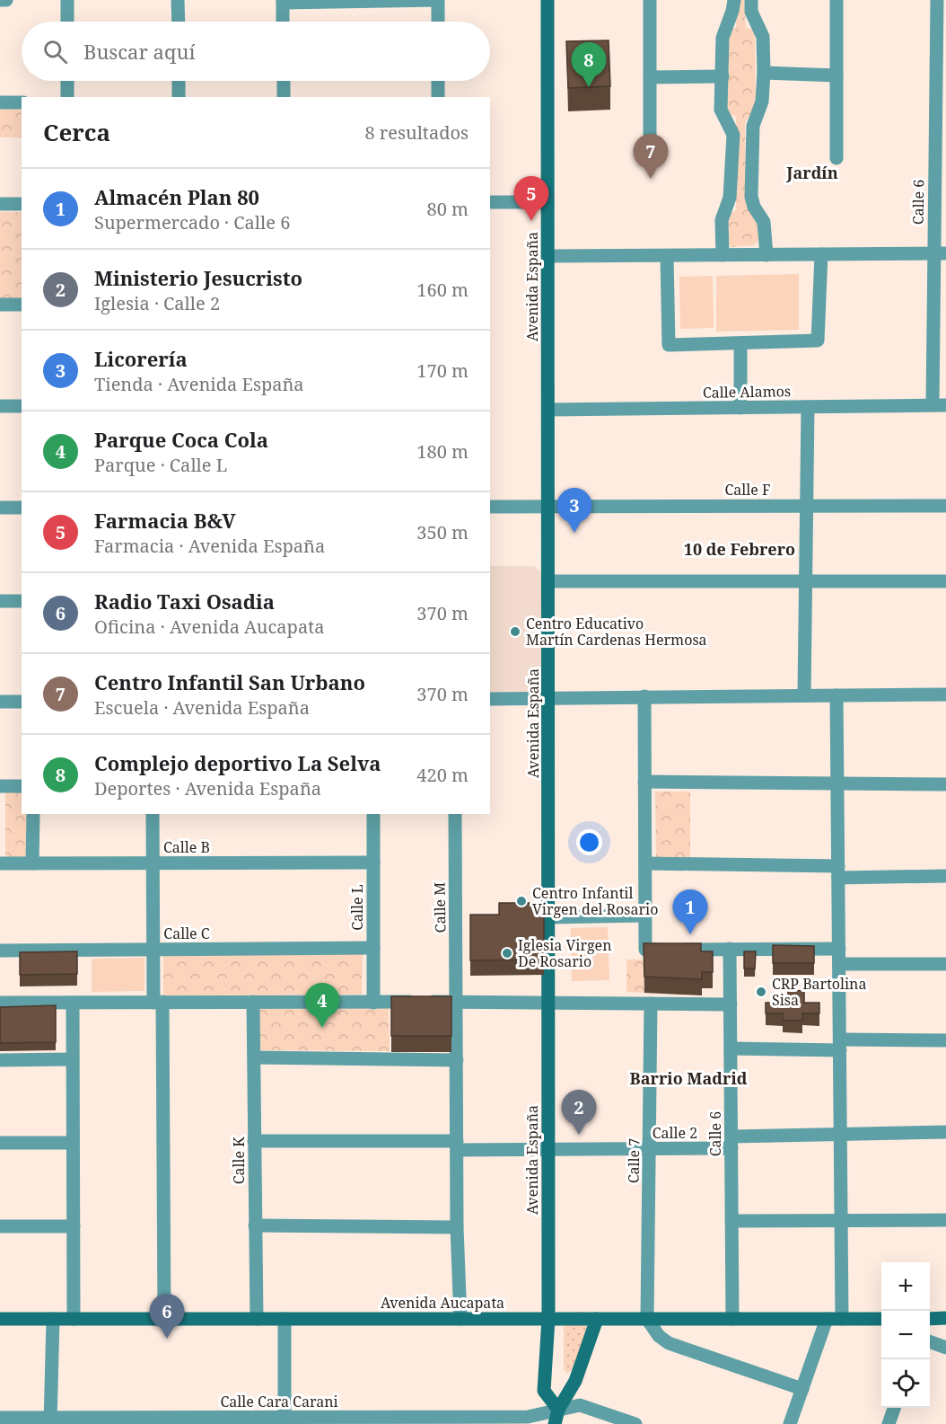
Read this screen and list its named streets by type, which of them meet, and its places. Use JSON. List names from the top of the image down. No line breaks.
{"streets":{"street":["Calle 6","Avenida España","Calle Alamos","Calle F","Calle B","Calle L","Calle M","Calle C","Calle 2","Calle K","Calle 7","Avenida Aucapata","Calle Cara Carani"]},"crossings":[["Calle 6","Calle Alamos"],["Calle 6","Calle 2"],["Calle 6","Avenida Aucapata"],["Avenida España","Calle Alamos"],["Avenida España","Calle F"],["Avenida España","Calle 2"],["Avenida España","Avenida Aucapata"],["Avenida España","Calle Cara Carani"],["Calle B","Calle L"],["Calle L","Calle C"],["Calle M","Calle 2"],["Calle M","Avenida Aucapata"],["Calle 2","Calle K"],["Calle 2","Calle 7"],["Calle K","Avenida Aucapata"],["Calle 7","Avenida Aucapata"]],"districts":["Jardín","10 de Febrero","Barrio Madrid"],"places":["Centro Educativo Martín Cardenas Hermosa","Centro Infantil Virgen del Rosario","Iglesia Virgen De Rosario","CRP Bartolina Sisa"],"page":{"search":"Buscar aquí","pins":["8","7","5","3","1","4","2","6"],"heading":["Cerca","8 resultados"],"list":[{"mark":"1","name":"Almacén Plan 80","note":"Supermercado · Calle 6","value":"80 m"},{"mark":"2","name":"Ministerio Jesucristo","note":"Iglesia · Calle 2","value":"160 m"},{"mark":"3","name":"Licorería","note":"Tienda · Avenida España","value":"170 m"},{"mark":"4","name":"Parque Coca Cola","note":"Parque · Calle L","value":"180 m"},{"mark":"5","name":"Farmacia B&V","note":"Farmacia · Avenida España","value":"350 m"},{"mark":"6","name":"Radio Taxi Osadia","note":"Oficina · Avenida Aucapata","value":"370 m"},{"mark":"7","name":"Centro Infantil San Urbano","note":"Escuela · Avenida España","value":"370 m"},{"mark":"8","name":"Complejo deportivo La Selva","note":"Deportes · Avenida España","value":"420 m"}],"map_buttons":["+","−"]}}
